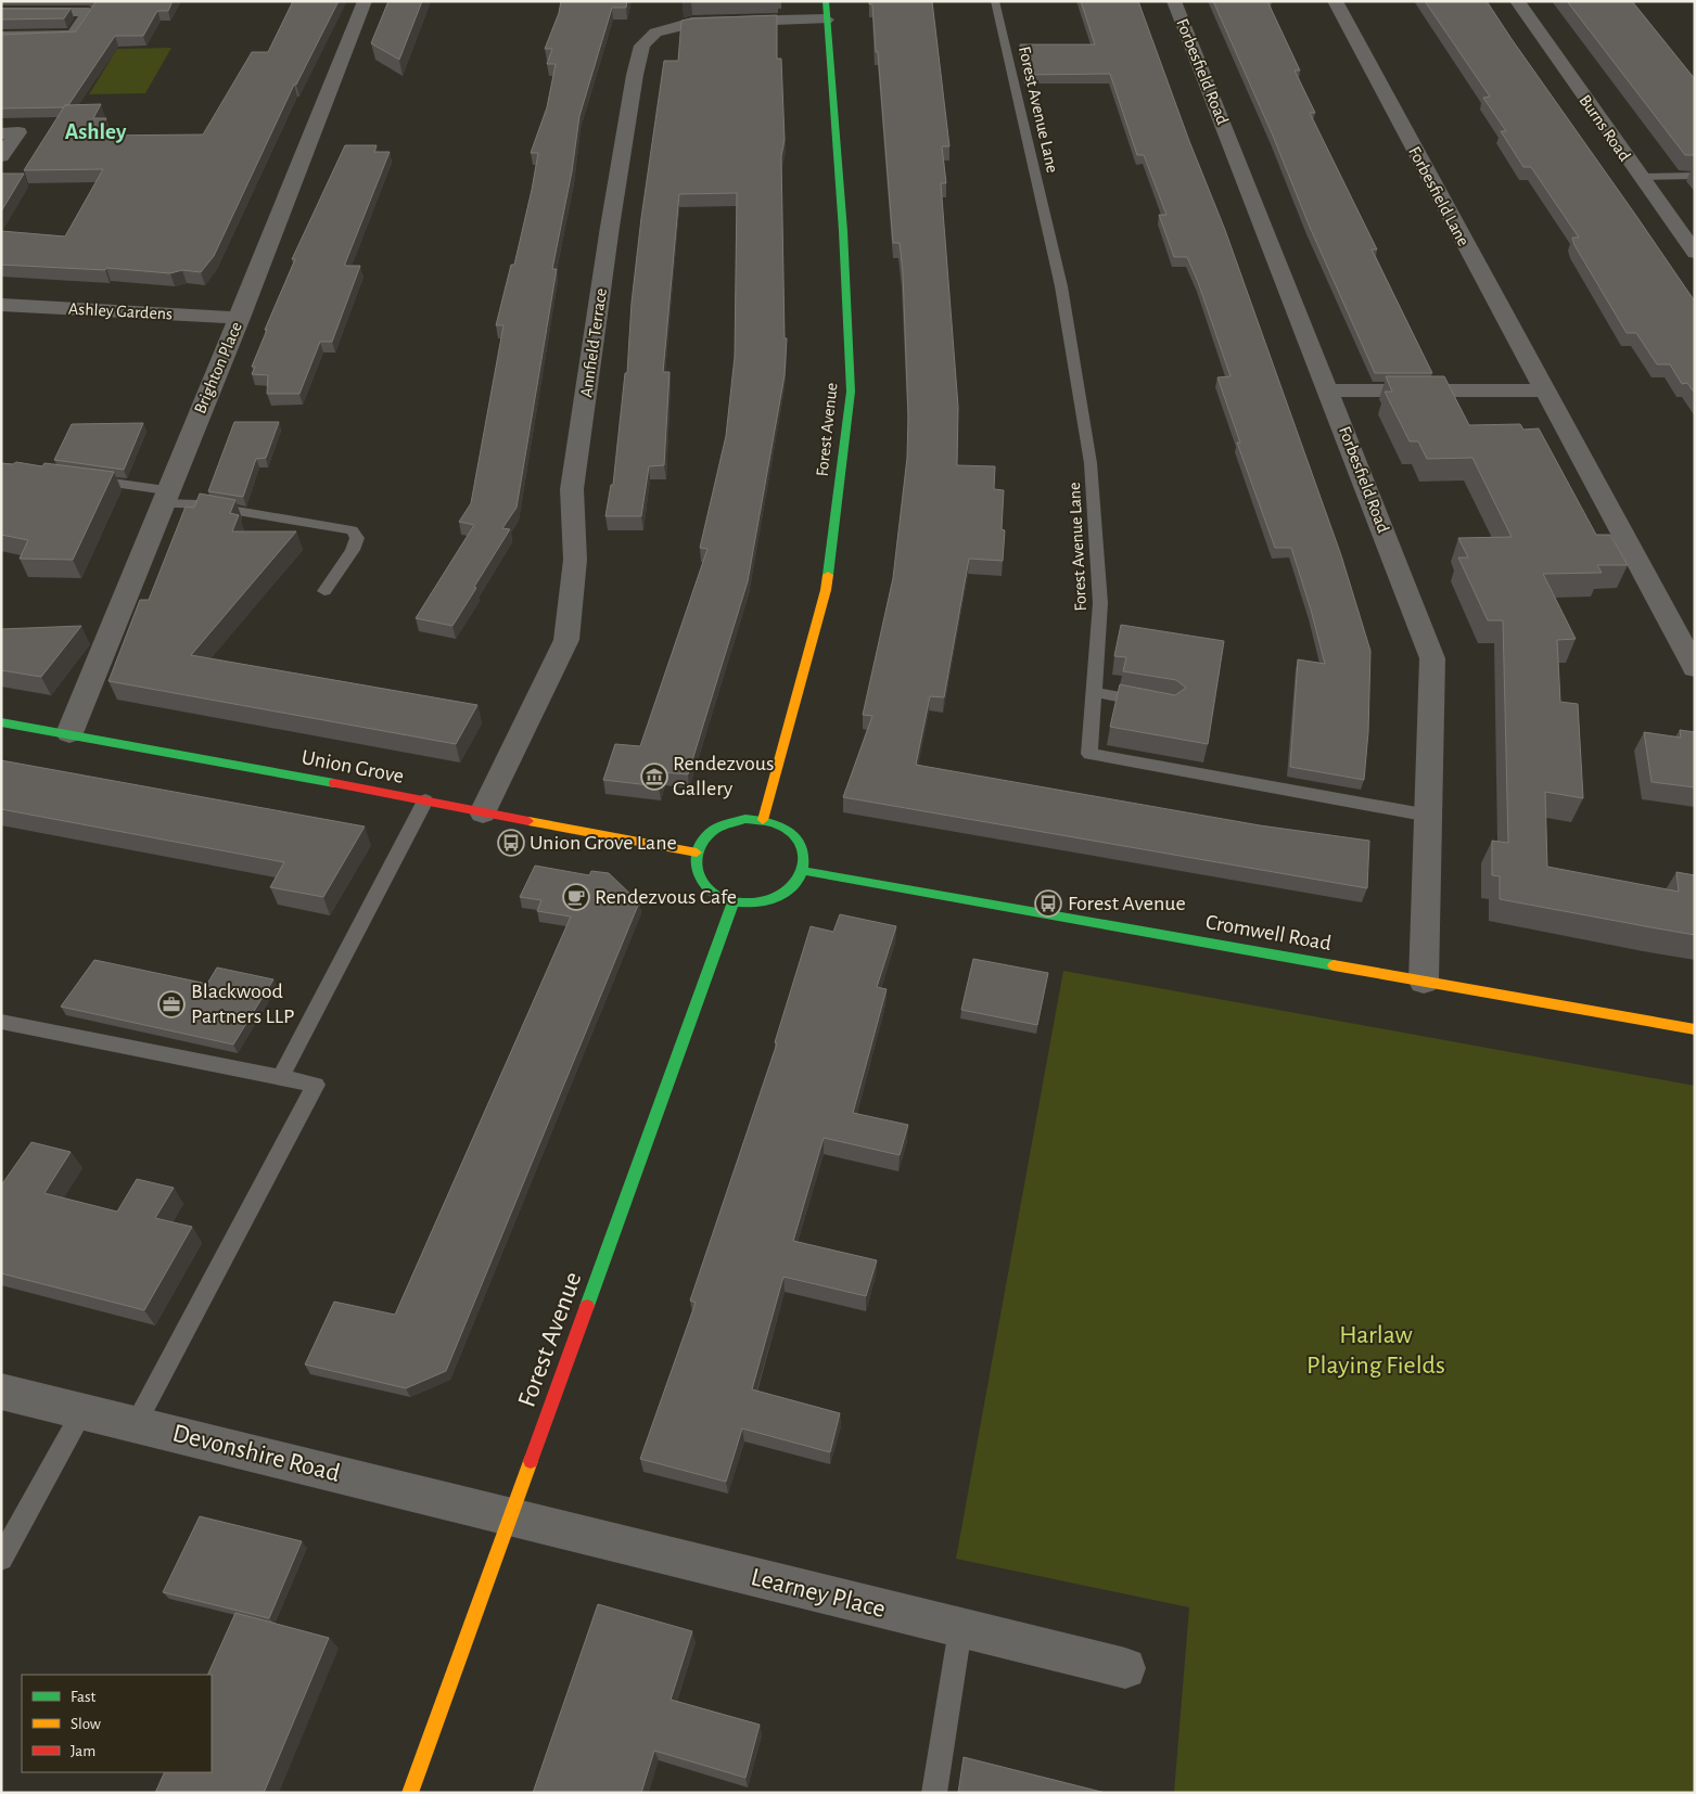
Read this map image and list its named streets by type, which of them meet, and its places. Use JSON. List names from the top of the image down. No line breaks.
{"streets":{"street":["Forbesfield Road","Burns Road","Forbesfield Lane","Ashley Gardens","Annfield Terrace","Brighton Place","Forest Avenue","Union Grove","Cromwell Road","Devonshire Road","Learney Place"],"lane":["Forest Avenue Lane"]},"crossings":[["Forbesfield Road","Forest Avenue Lane"],["Forbesfield Road","Cromwell Road"],["Ashley Gardens","Brighton Place"],["Annfield Terrace","Forest Avenue"],["Annfield Terrace","Union Grove"],["Brighton Place","Union Grove"],["Forest Avenue","Union Grove"],["Forest Avenue","Cromwell Road"],["Forest Avenue","Devonshire Road"],["Forest Avenue","Learney Place"],["Union Grove","Cromwell Road"],["Devonshire Road","Learney Place"]],"districts":["Ashley"],"parks":["Harlaw Playing Fields"],"places":{"museum":["Rendezvous Gallery"],"bus stop":["Union Grove Lane","Forest Avenue"],"cafe":["Rendezvous Cafe"],"office":["Blackwood Partners LLP"]},"legend":["Fast","Slow","Jam"]}
